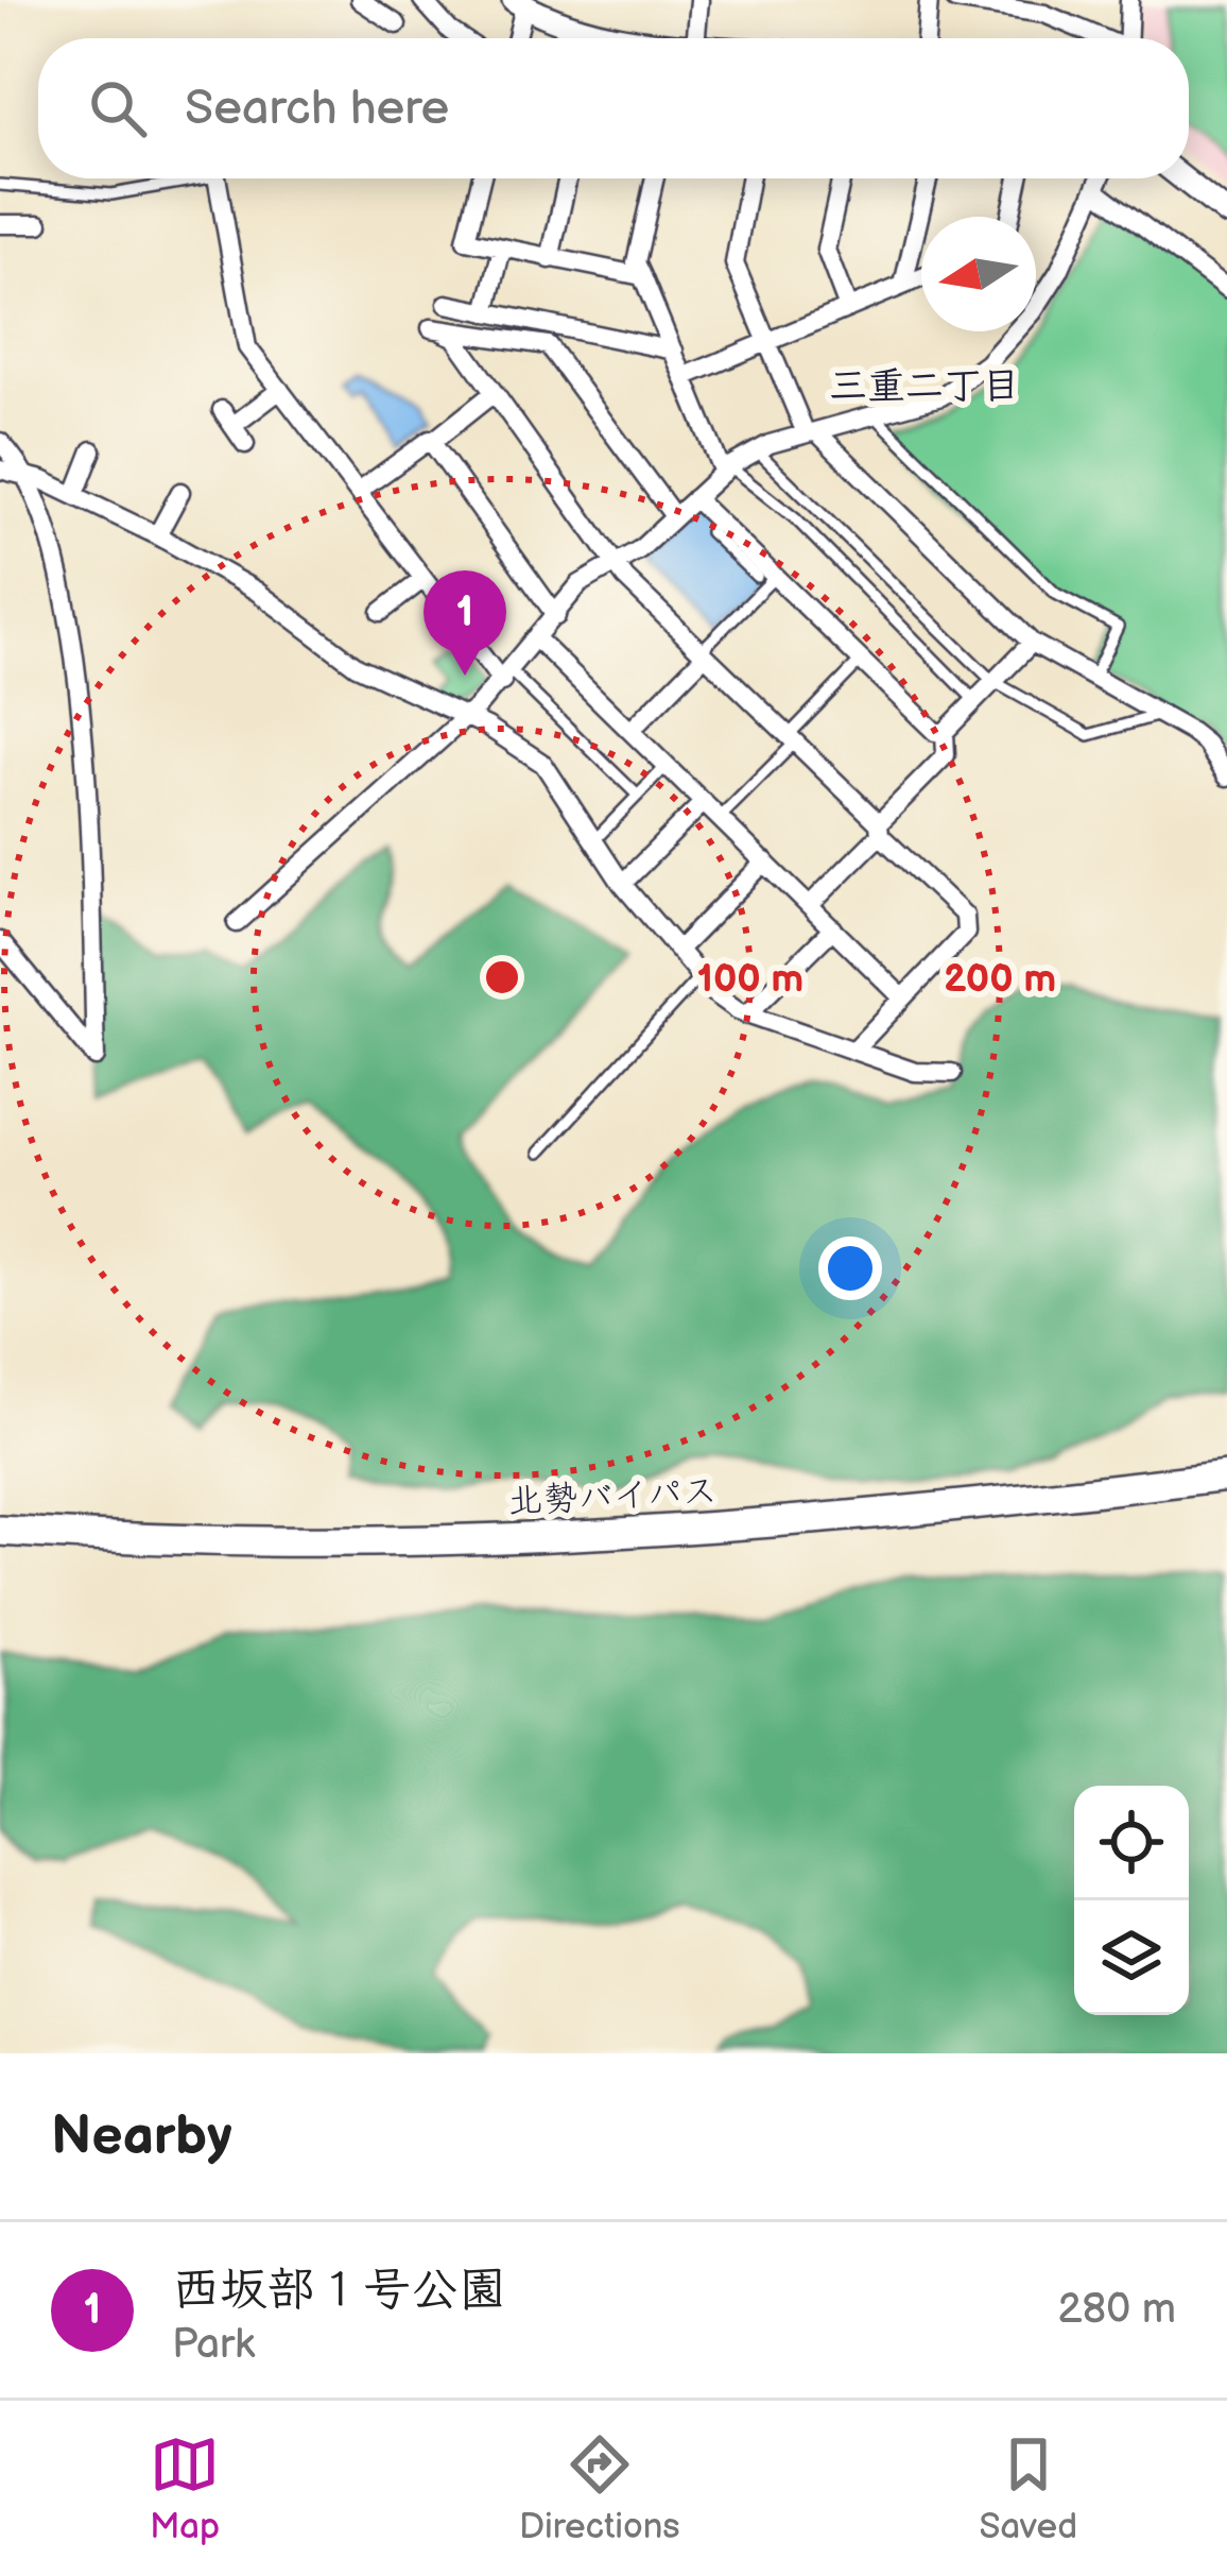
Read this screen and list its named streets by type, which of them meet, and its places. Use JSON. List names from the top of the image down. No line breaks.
{"streets":{"highway":["北勢バイパス"]},"districts":["三重二丁目"],"north":"left","page":{"search":"Search here","pins":"1","heading":"Nearby","list":[{"mark":"1","name":"西坂部１号公園","note":"Park","value":"280 m"}],"nav":["Map","Directions","Saved"]},"rings":["100 m","200 m"]}
